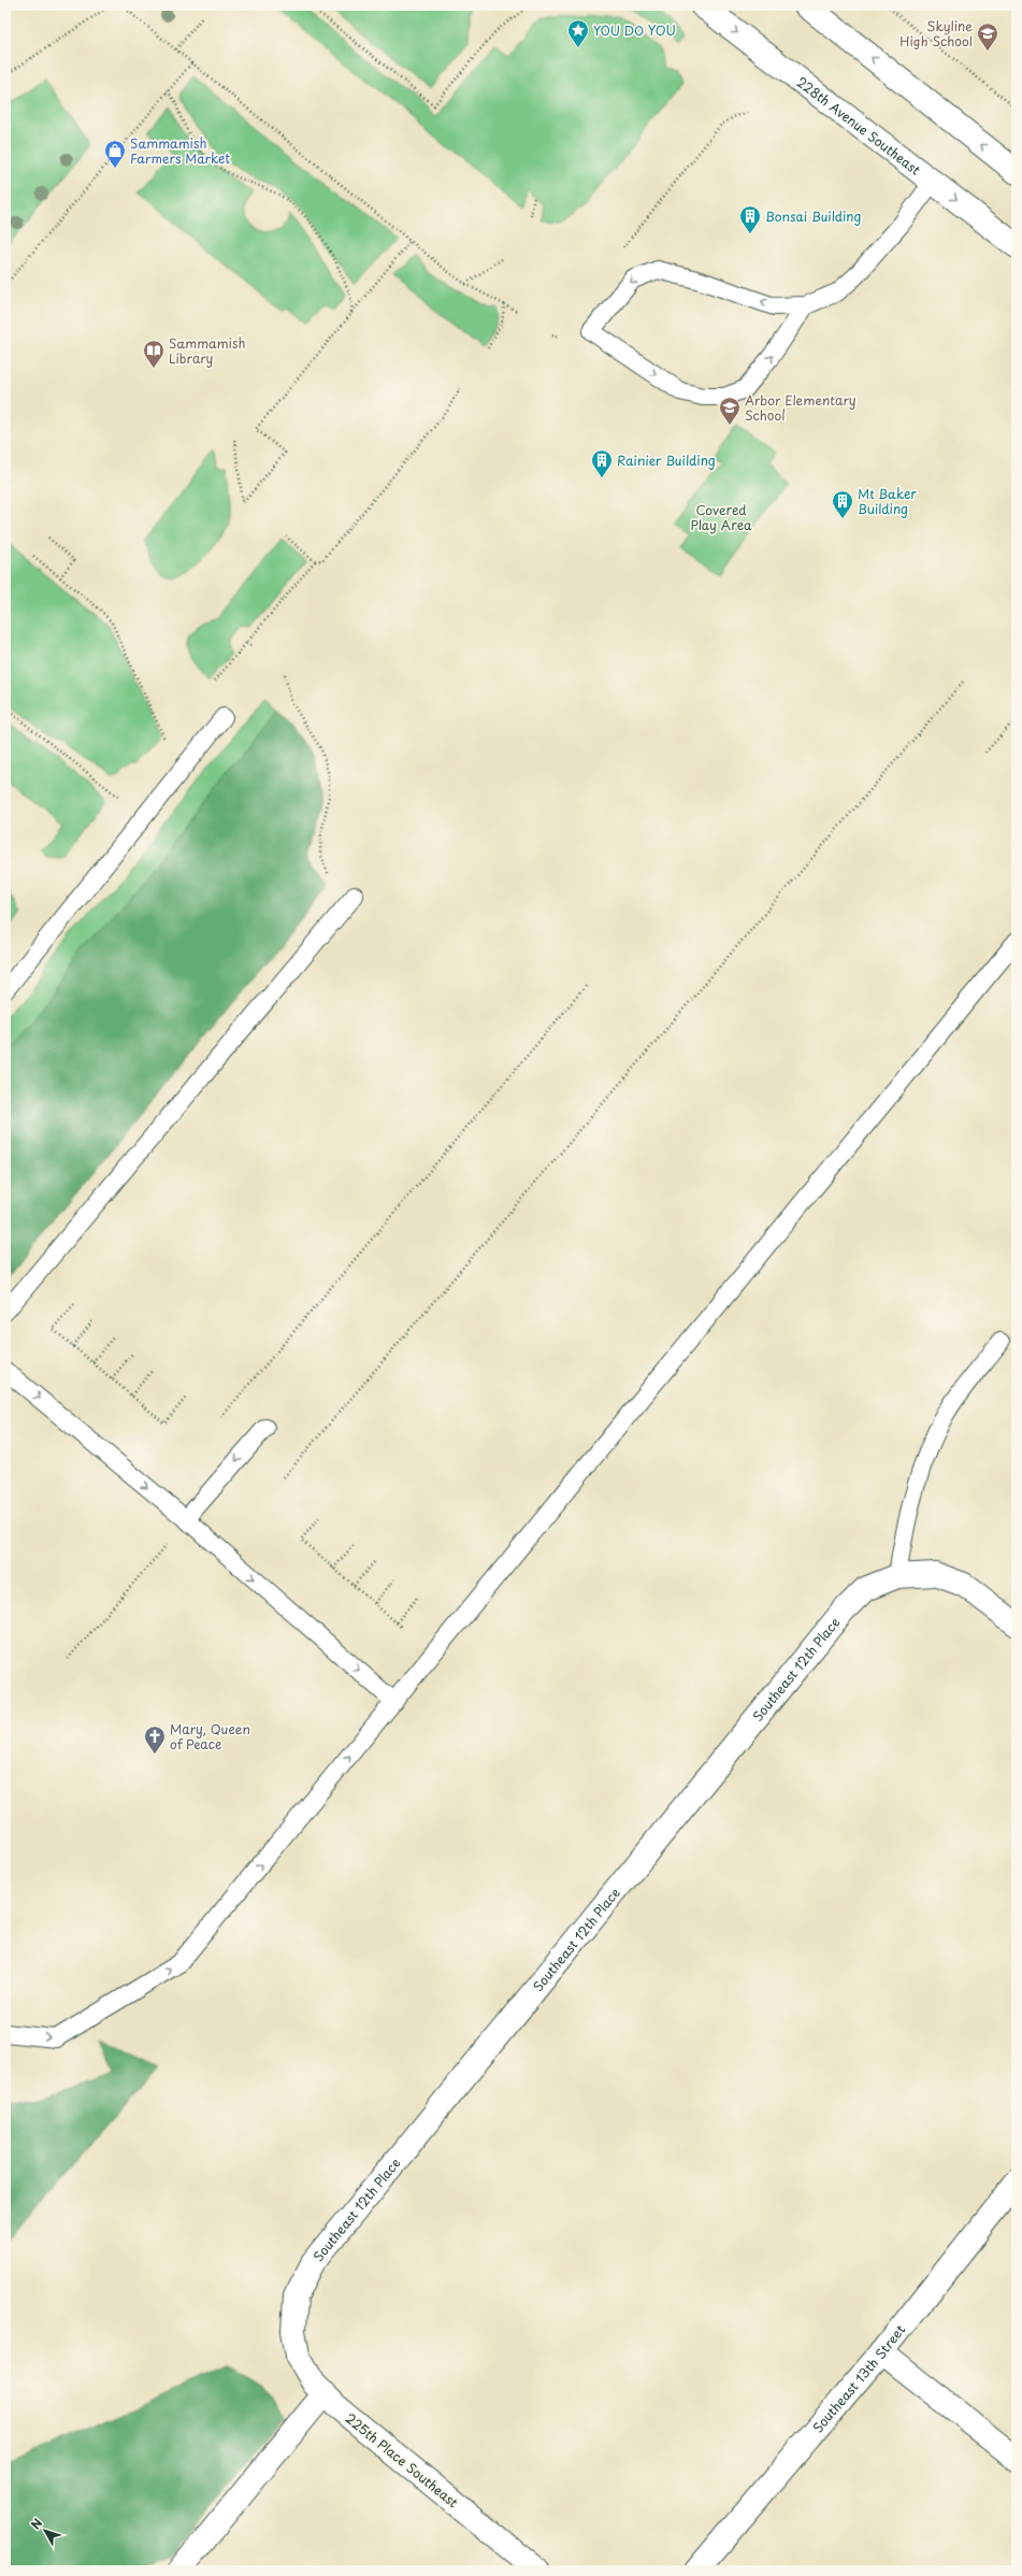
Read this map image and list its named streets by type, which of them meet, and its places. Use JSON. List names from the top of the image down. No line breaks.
{"streets":{"street":["228th Avenue Southeast","Southeast 12th Place","Southeast 13th Street","225th Place Southeast"]},"crossings":[["Southeast 12th Place","225th Place Southeast"]],"parks":["Covered Play Area"],"places":{"place":["YOU DO YOU"],"school or university":["Skyline High School","Arbor Elementary School"],"shop":["Sammamish Farmers Market"],"building":["Bonsai Building","Rainier Building","Mt Baker Building"],"library":["Sammamish Library"],"church":["Mary, Queen of Peace"]},"north":"top left"}
